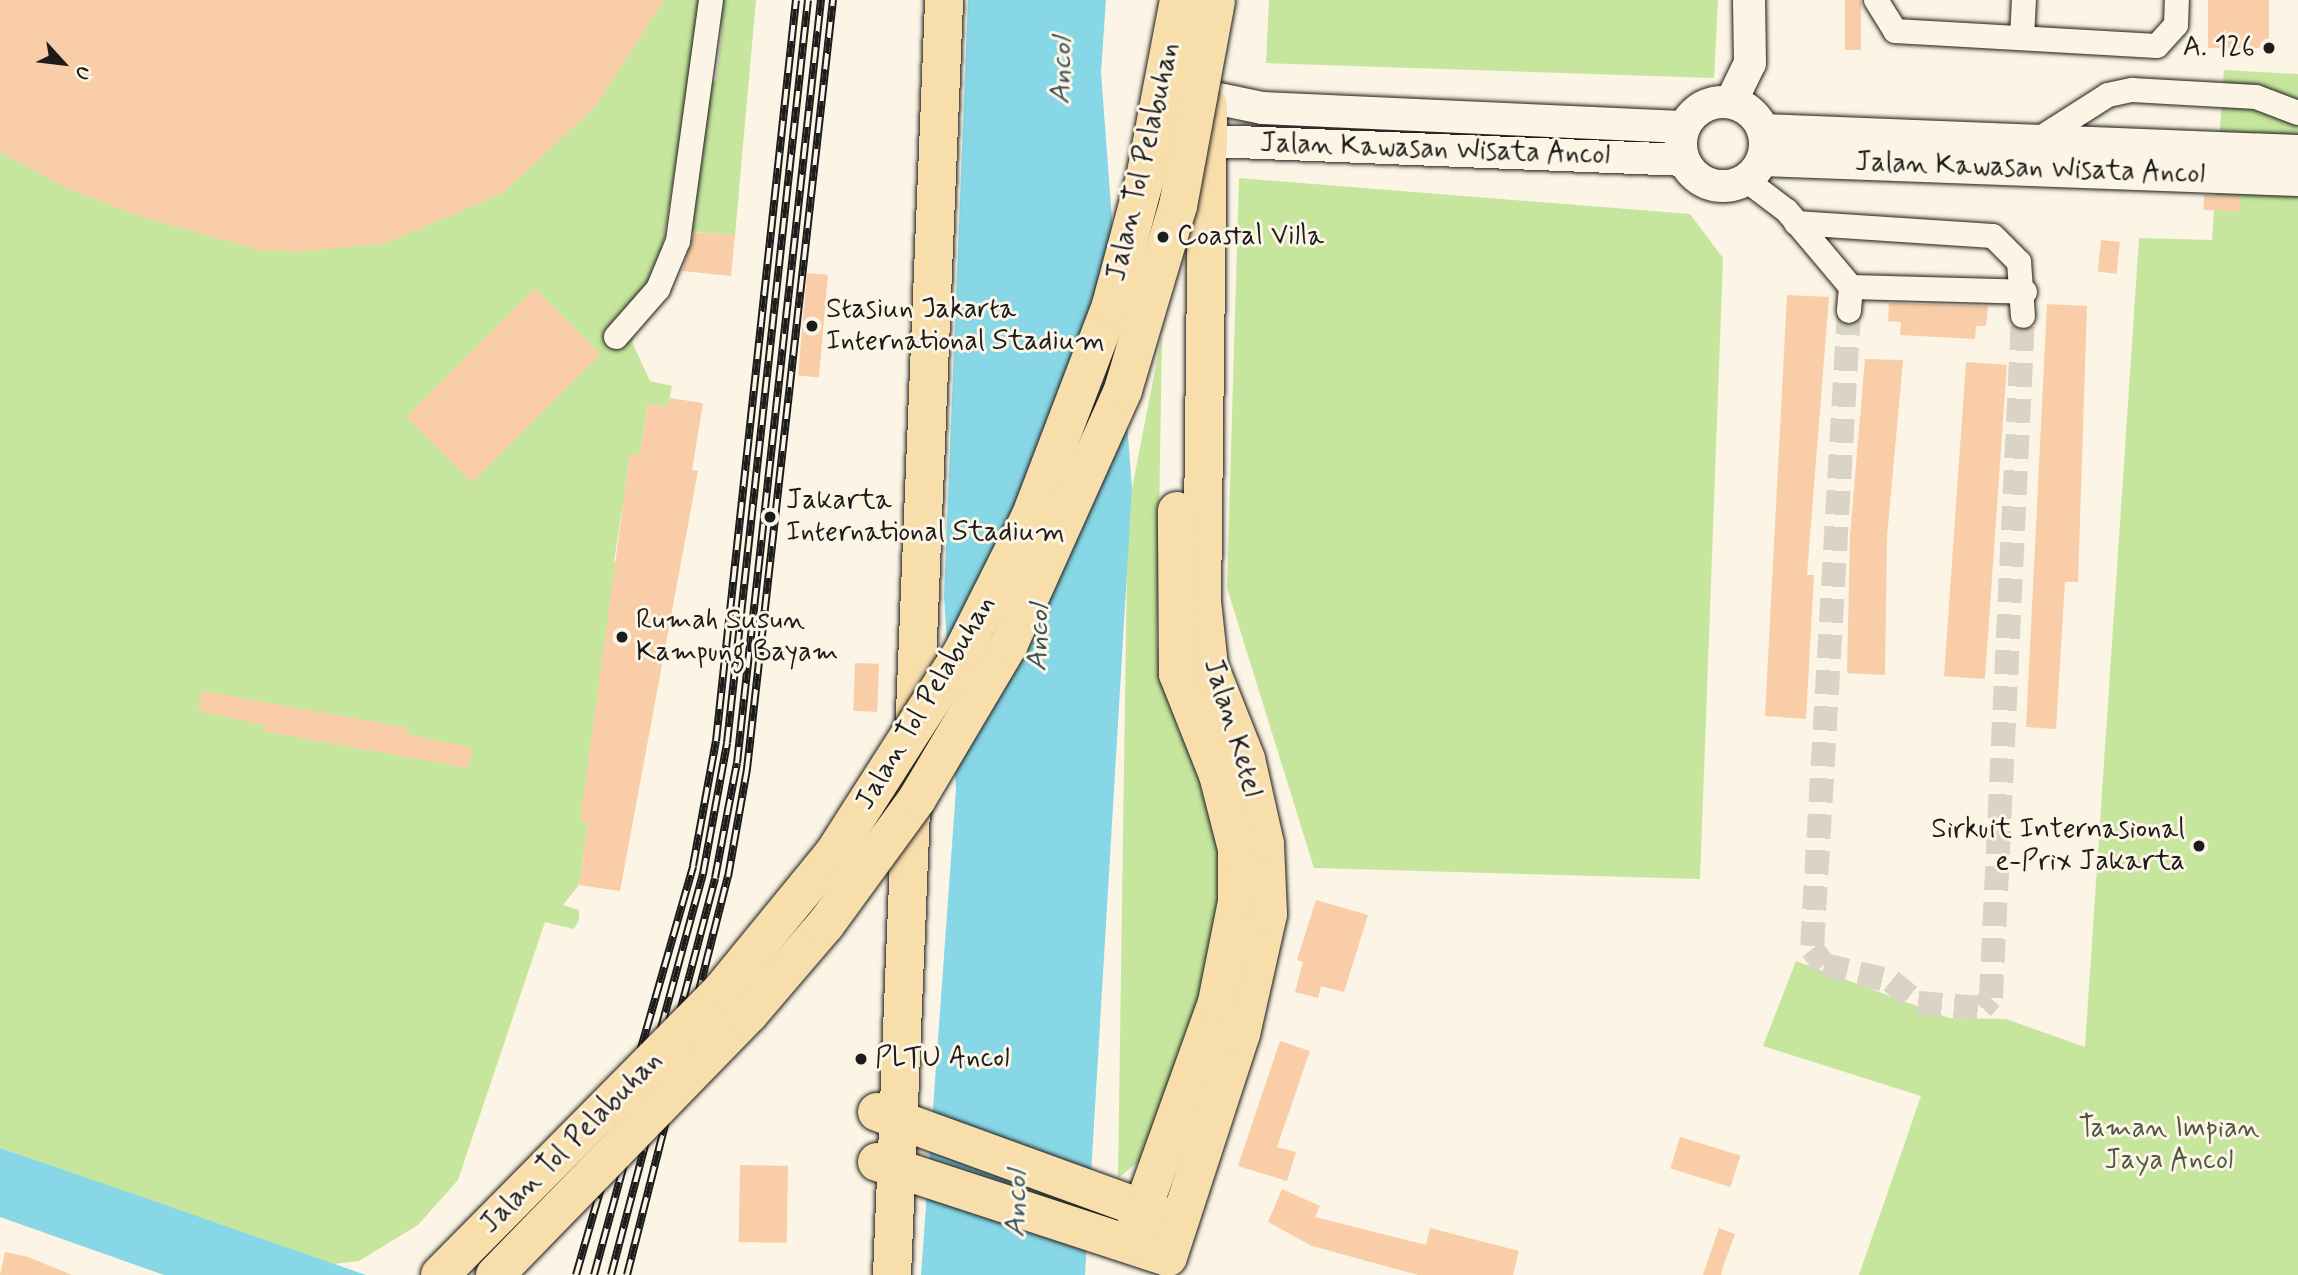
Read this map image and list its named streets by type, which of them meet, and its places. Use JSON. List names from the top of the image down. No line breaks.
{"streets":{"highway":["Jalan Tol Pelabuhan","Jalan Ketel"],"street":["Jalan Kawasan Wisata Ancol"]},"crossings":[["Jalan Kawasan Wisata Ancol","Jalan Ketel"]],"water":["Ancol"],"parks":["Taman Impian Jaya Ancol"],"places":["A. 126","Coastal Villa","Stasiun Jakarta International Stadium","Jakarta International Stadium","Rumah Susun Kampung Bayam","Sirkuit Internasional e-Prix Jakarta","PLTU Ancol"],"north":"bottom right"}
